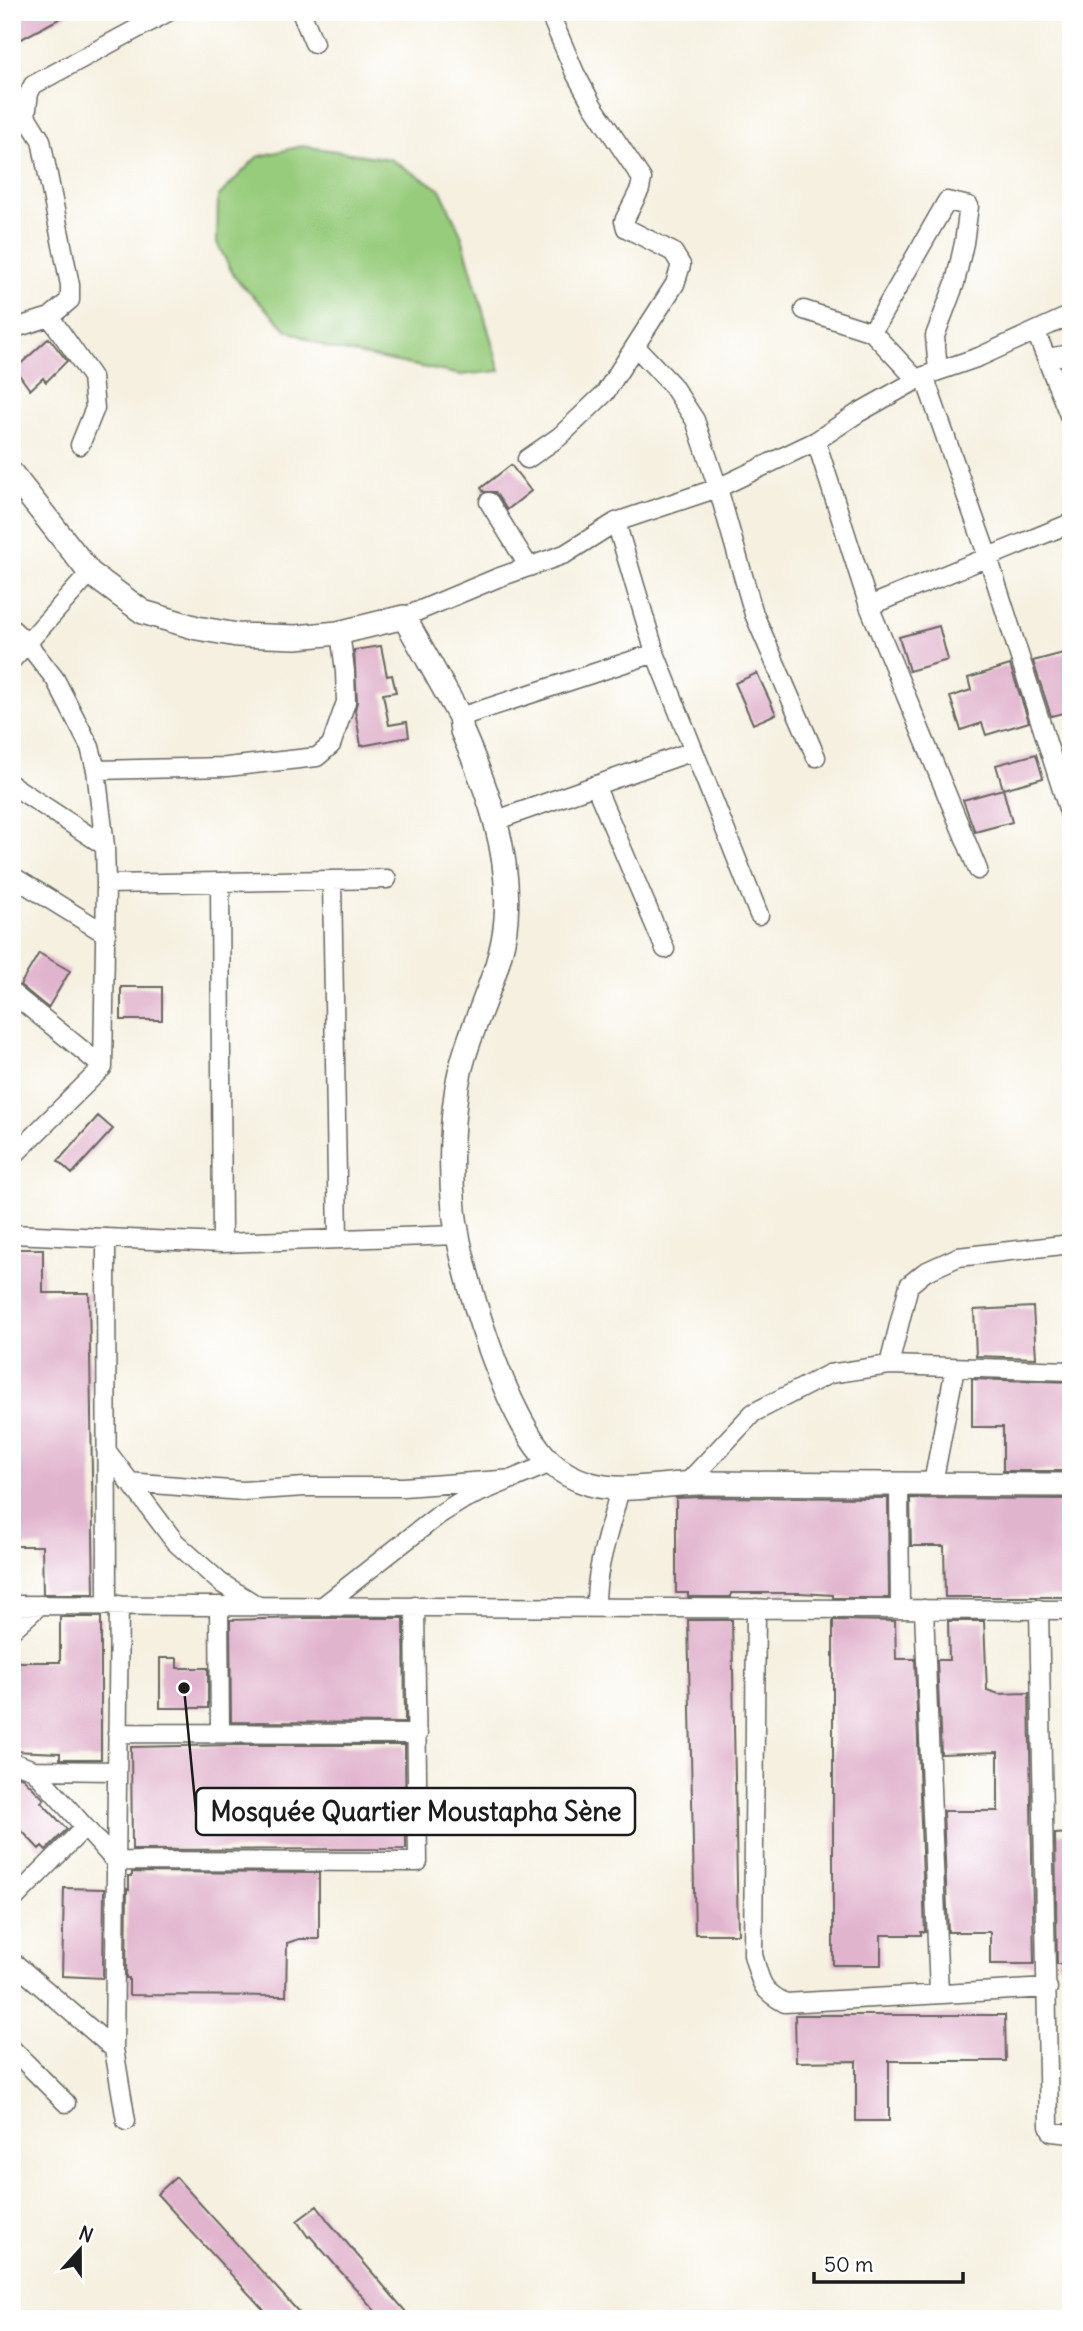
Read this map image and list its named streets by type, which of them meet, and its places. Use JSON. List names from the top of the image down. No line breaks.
{"places":["Mosquée Quartier Moustapha Sène"],"scale_bar":"50 m","north":"top"}
